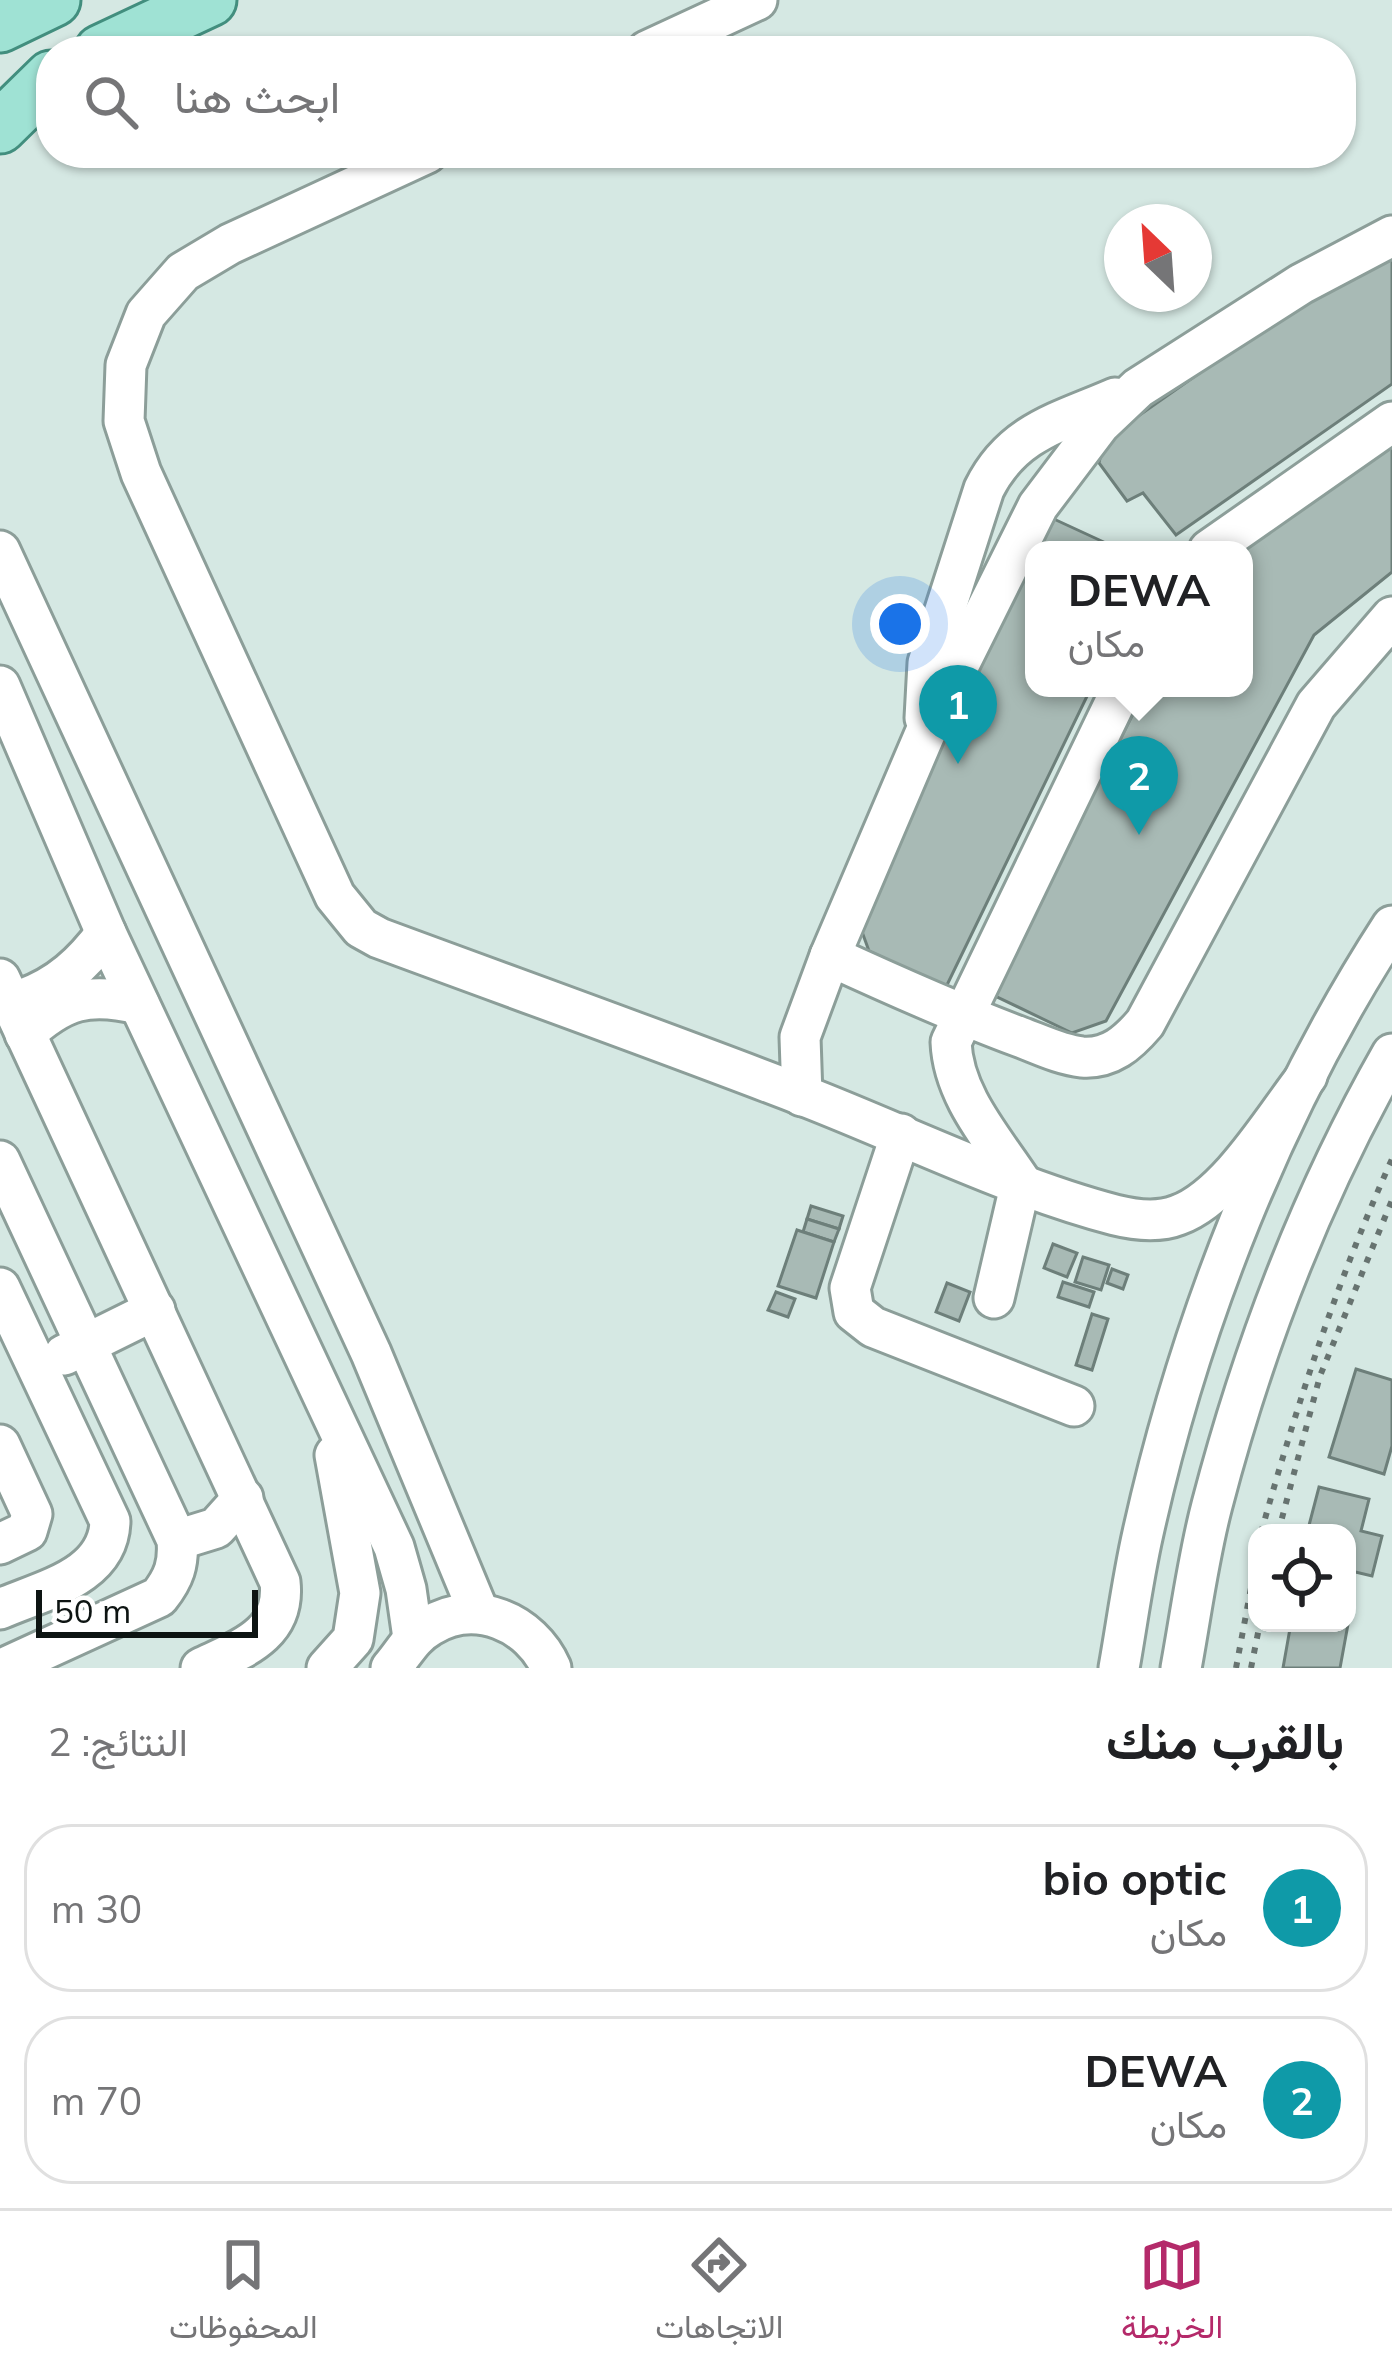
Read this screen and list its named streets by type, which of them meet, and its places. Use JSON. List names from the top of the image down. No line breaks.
{"scale_bar":"50 m","north":"top left","page":{"search":"ابحث هنا","popup":["DEWA","مكان"],"pins":["1","2"],"scale":"50 m","heading":["بالقرب منك","النتائج: 2"],"list":[{"mark":"1","name":"bio optic","note":"مكان","value":"30 m"},{"mark":"2","name":"DEWA","note":"مكان","value":"70 m"}],"nav":["الخريطة","الاتجاهات","المحفوظات"]}}
